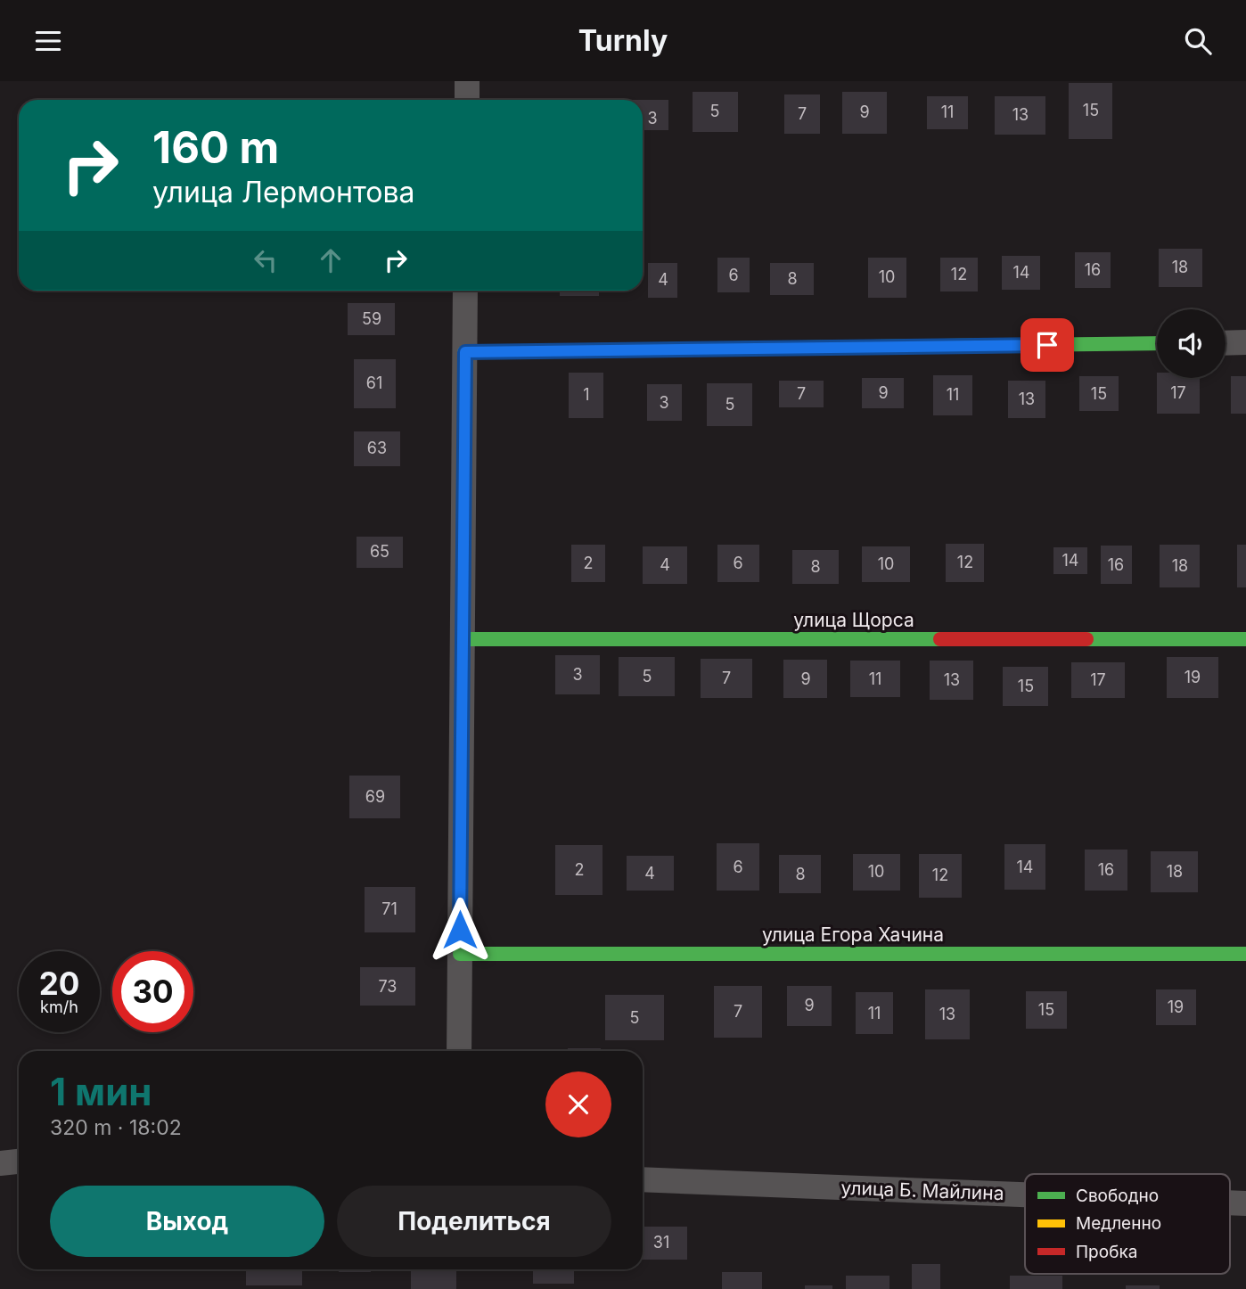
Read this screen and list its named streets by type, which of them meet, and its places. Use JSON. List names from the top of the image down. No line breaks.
{"streets":{"street":["улица Щорса","улица Егора Хачина","улица Б. Майлина"]},"house_numbers":["15","5","9","11","7","13","3","18","16","14","12","6","10","8","4","59","61","9","17","7","15","1","11","13","3","5","63","65","14","12","2","6","10","4","16","18","8","3","5","19","7","9","11","13","17","15","69","6","14","2","16","10","18","4","8","12","71","73","9","19","15","7","11","13","5","31"],"legend":["Свободно","Медленно","Пробка"],"page":{"header":"Turnly","turn":["160 m","улица Лермонтова"],"speed":"20 km/h","limit":"30","heading":["1 мин","320 m · 18:02"],"buttons":["Выход","Поделиться"]}}
